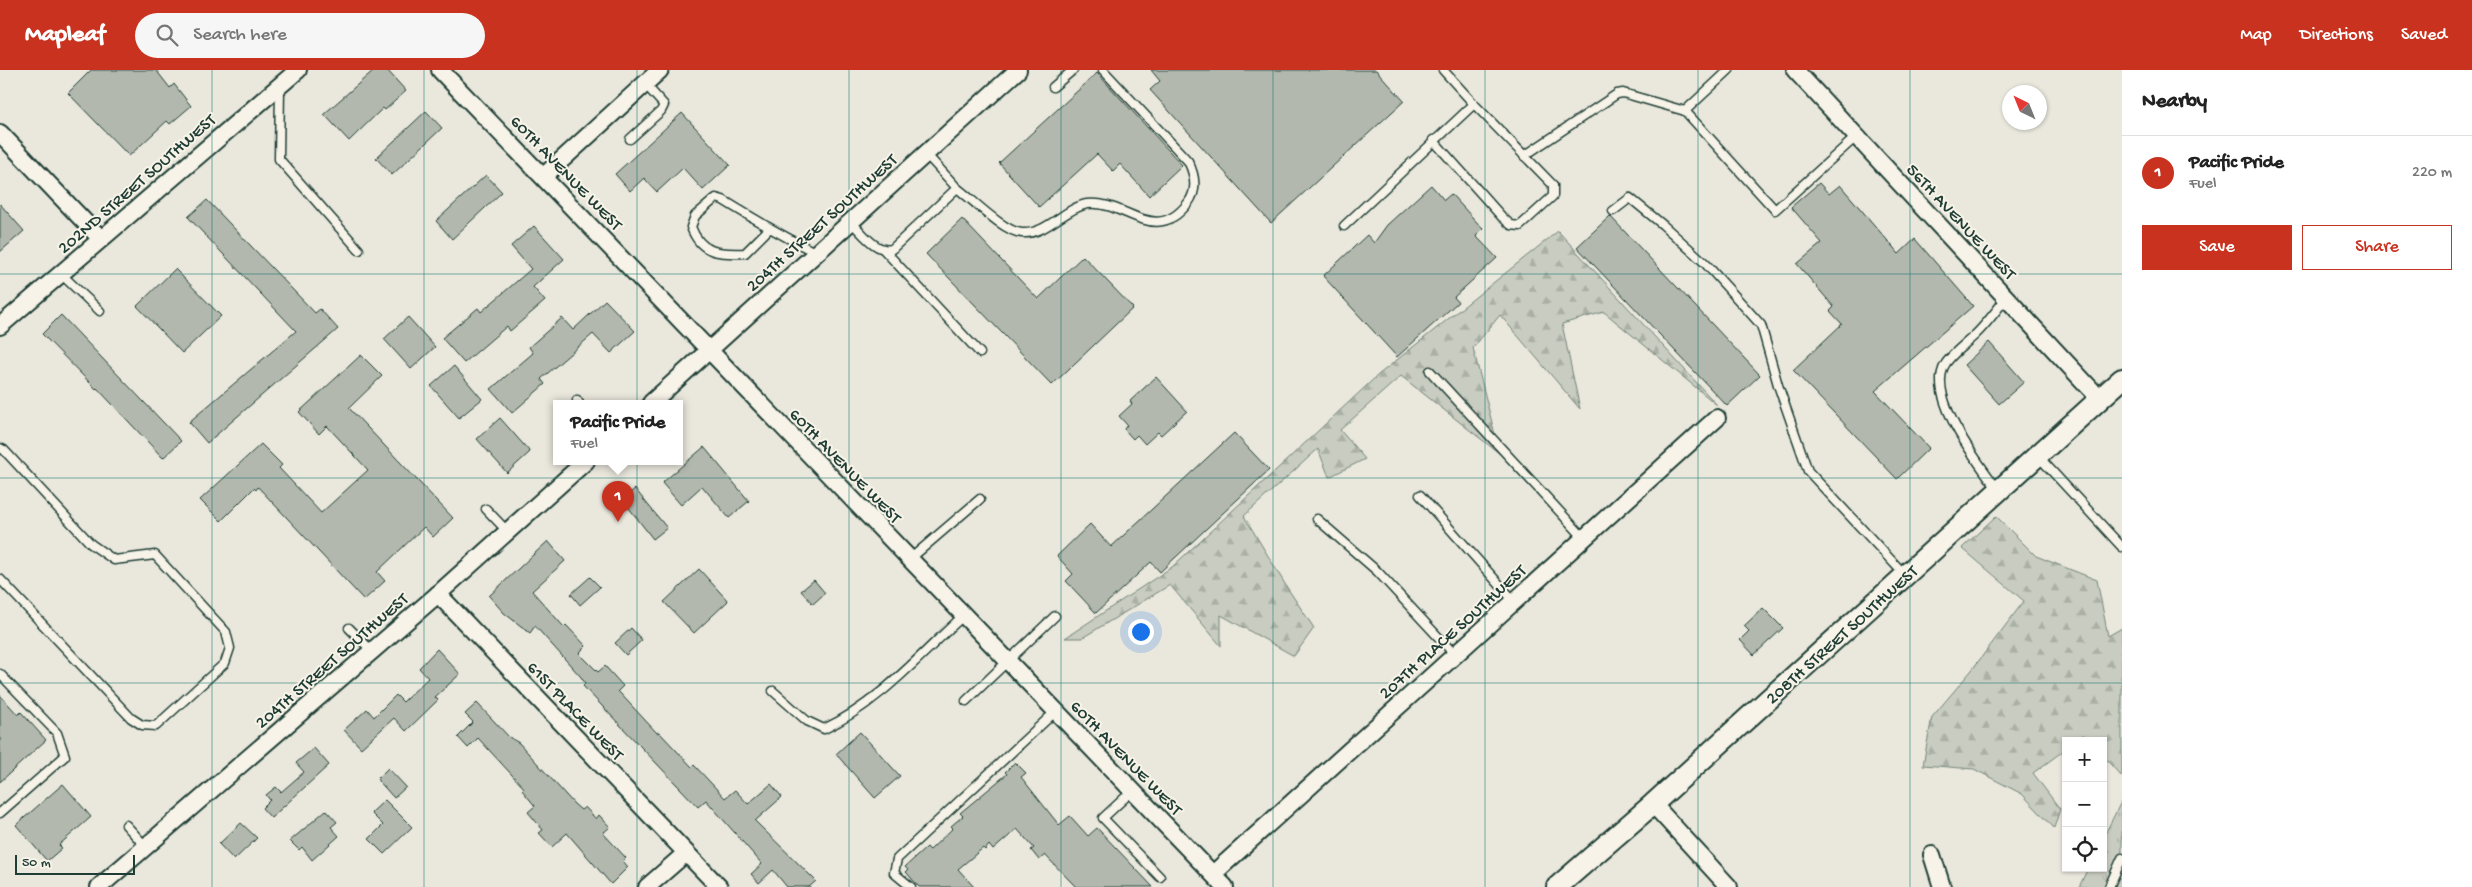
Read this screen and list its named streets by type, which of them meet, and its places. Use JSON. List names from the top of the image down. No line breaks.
{"streets":{"street":["60TH AVENUE WEST","202ND STREET SOUTHWEST","56TH AVENUE WEST","204TH STREET SOUTHWEST","207TH PLACE SOUTHWEST","208TH STREET SOUTHWEST","61ST PLACE WEST"]},"crossings":[["60TH AVENUE WEST","204TH STREET SOUTHWEST"],["60TH AVENUE WEST","207TH PLACE SOUTHWEST"],["56TH AVENUE WEST","208TH STREET SOUTHWEST"],["204TH STREET SOUTHWEST","61ST PLACE WEST"]],"scale_bar":"50 m","north":"top left","page":{"header":"Mapleaf","search":"Search here","nav":["Map","Directions","Saved"],"heading":"Nearby","list":[{"mark":"1","name":"Pacific Pride","note":"Fuel","value":"220 m"}],"buttons":["Save","Share"],"popup":["Pacific Pride","Fuel"],"pins":"1","map_buttons":["+","−"],"scale":"50 m"}}
